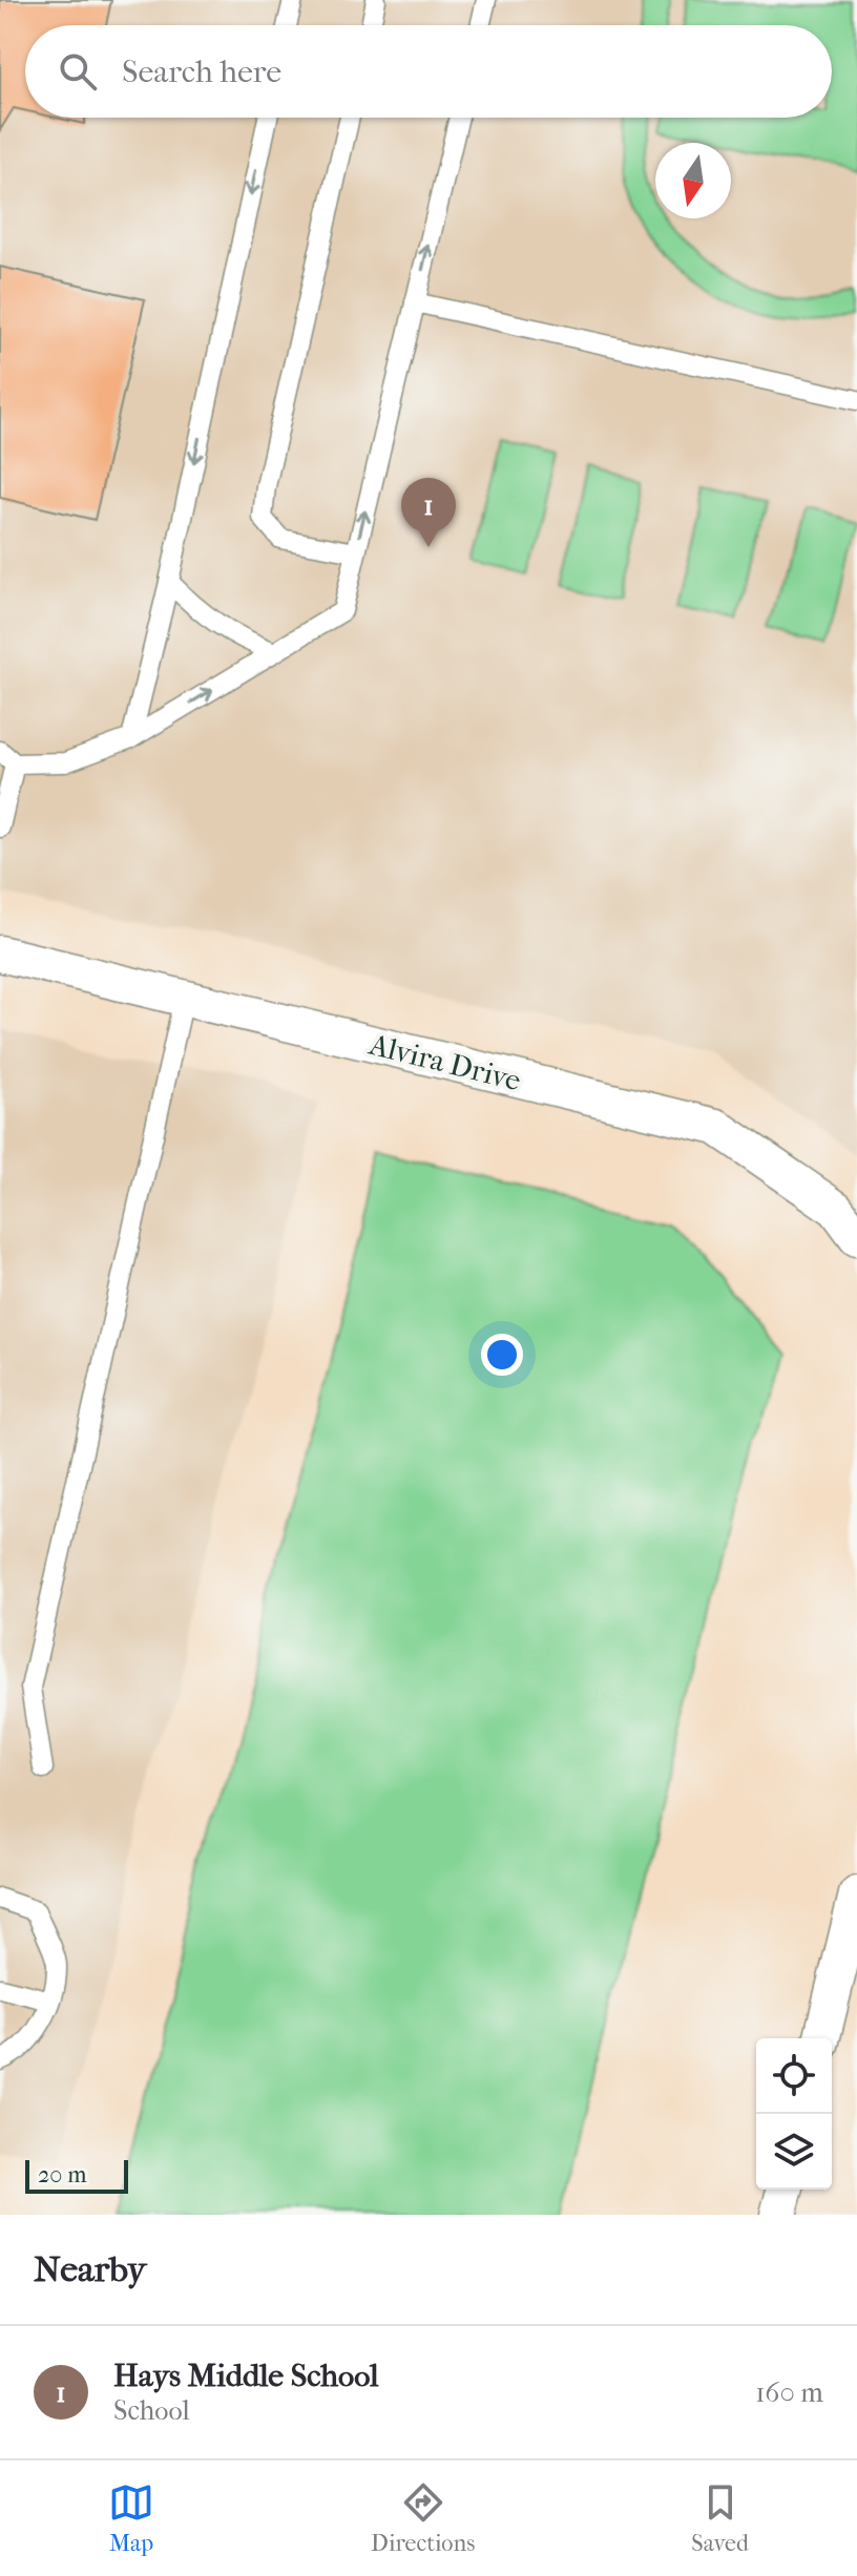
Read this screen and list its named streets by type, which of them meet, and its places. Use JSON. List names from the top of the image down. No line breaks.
{"streets":{"street":["Alvira Drive"]},"scale_bar":"20 m","north":"bottom","page":{"search":"Search here","pins":"1","scale":"20 m","heading":"Nearby","list":[{"mark":"1","name":"Hays Middle School","note":"School","value":"160 m"}],"nav":["Map","Directions","Saved"]}}
